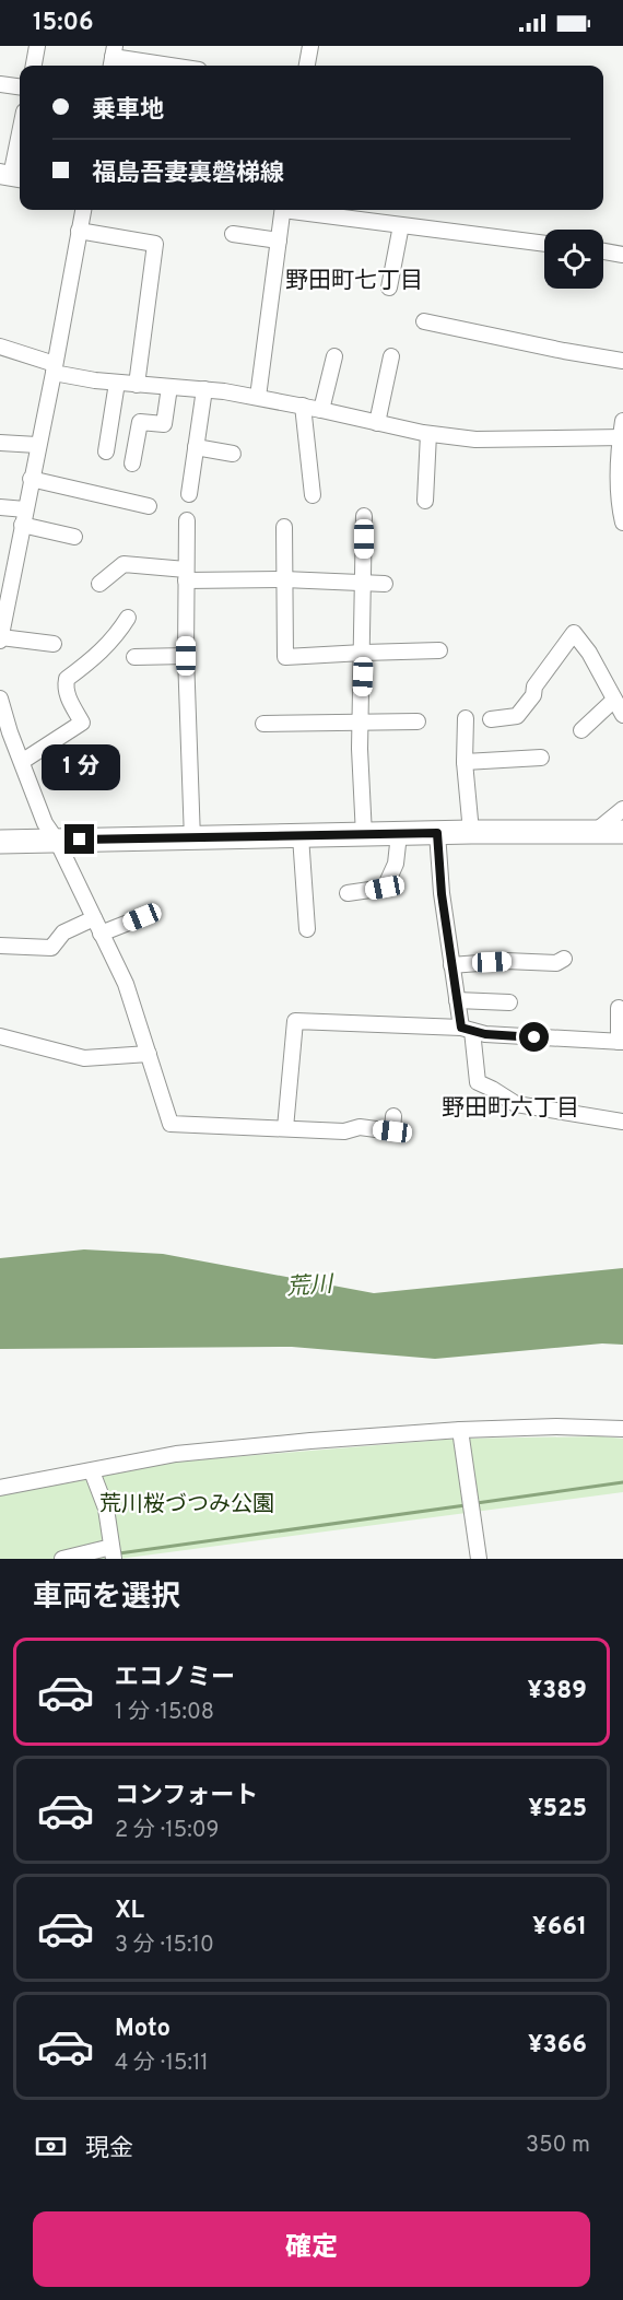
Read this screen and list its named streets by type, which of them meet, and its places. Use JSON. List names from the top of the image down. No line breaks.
{"districts":["野田町七丁目","野田町六丁目"],"water":["荒川"],"parks":["荒川桜づつみ公園"],"page":{"status":"15:06","banner":["乗車地","福島吾妻裏磐梯線"],"bubble":"1 分","heading":"車両を選択","list":[{"name":"エコノミー","note":"1 分 · 15:08","value":"¥389"},{"name":"コンフォート","note":"2 分 · 15:09","value":"¥525"},{"name":"XL","note":"3 分 · 15:10","value":"¥661"},{"name":"Moto","note":"4 分 · 15:11","value":"¥366"}],"pay":["現金","350 m"],"buttons":"確定"}}
